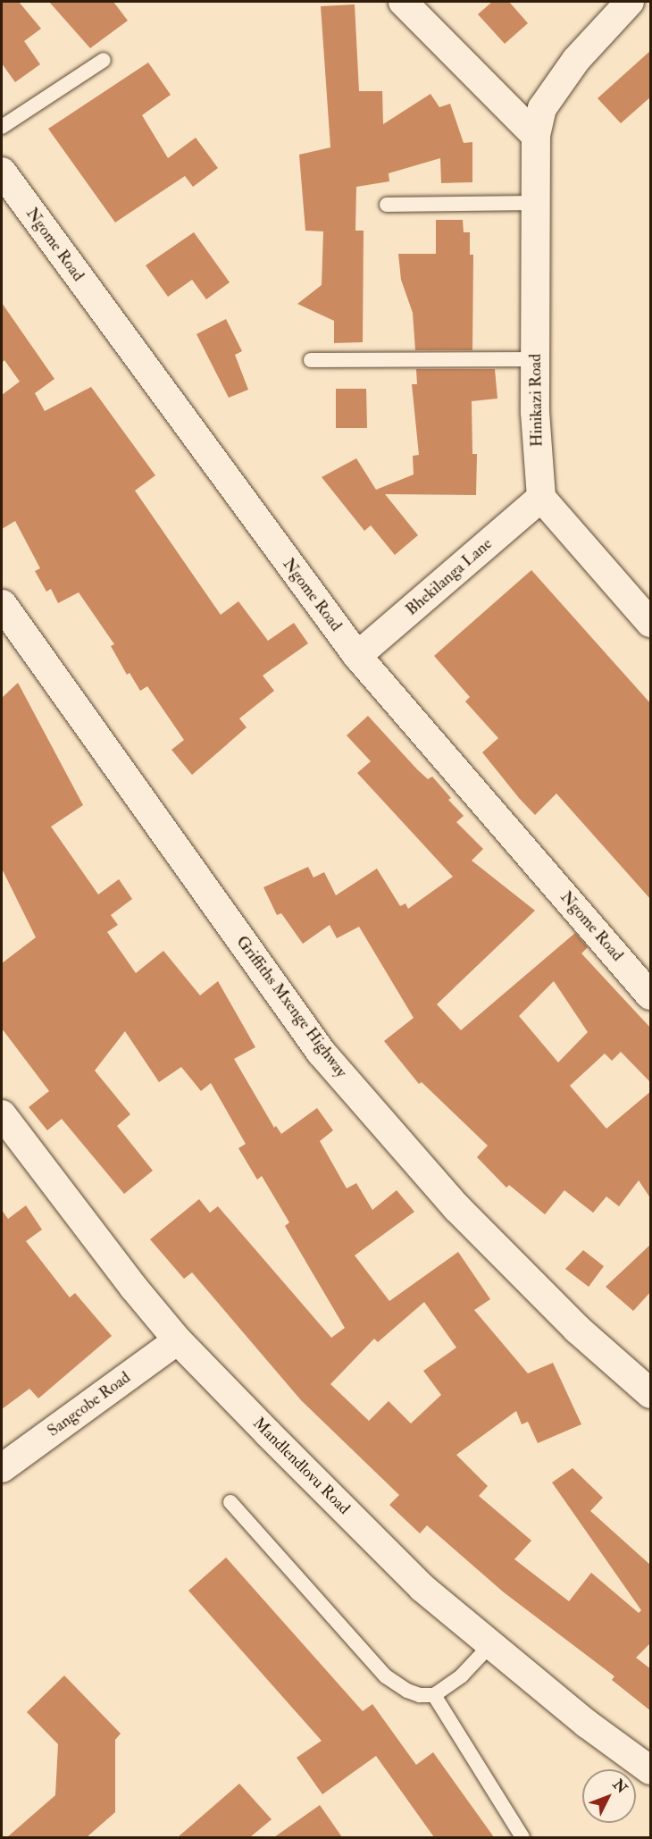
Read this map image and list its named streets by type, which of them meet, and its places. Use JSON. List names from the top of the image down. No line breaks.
{"streets":{"street":["Ngome Road","Hinikazi Road","Bhekilanga Lane","Griffiths Mxenge Highway","Sangcobe Road","Mandlendlovu Road"]},"crossings":[["Ngome Road","Bhekilanga Lane"],["Hinikazi Road","Bhekilanga Lane"],["Sangcobe Road","Mandlendlovu Road"]],"north":"top right"}
